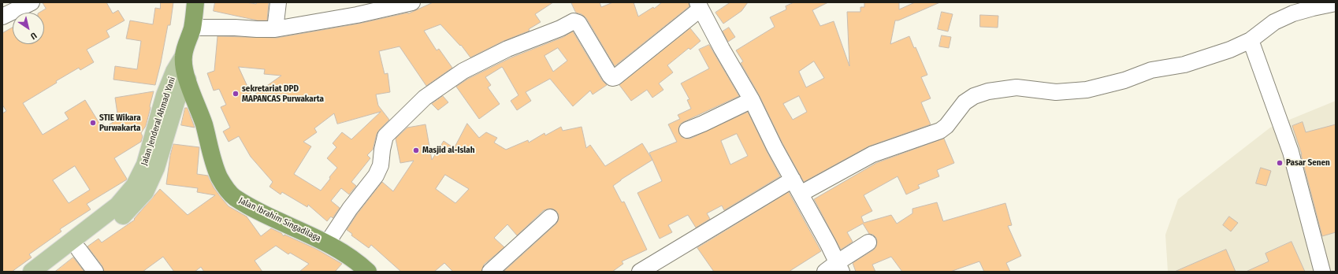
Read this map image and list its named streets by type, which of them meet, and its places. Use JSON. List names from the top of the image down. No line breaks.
{"streets":{"highway":["Jalan Jenderal Ahmad Yani","Jalan Ibrahim Singadilaga"]},"crossings":[["Jalan Jenderal Ahmad Yani","Jalan Ibrahim Singadilaga"]],"places":["sekretariat DPD MAPANCAS Purwakarta","STIE Wikara Purwakarta","Masjid al-Islah","Pasar Senen"],"north":"bottom right"}
